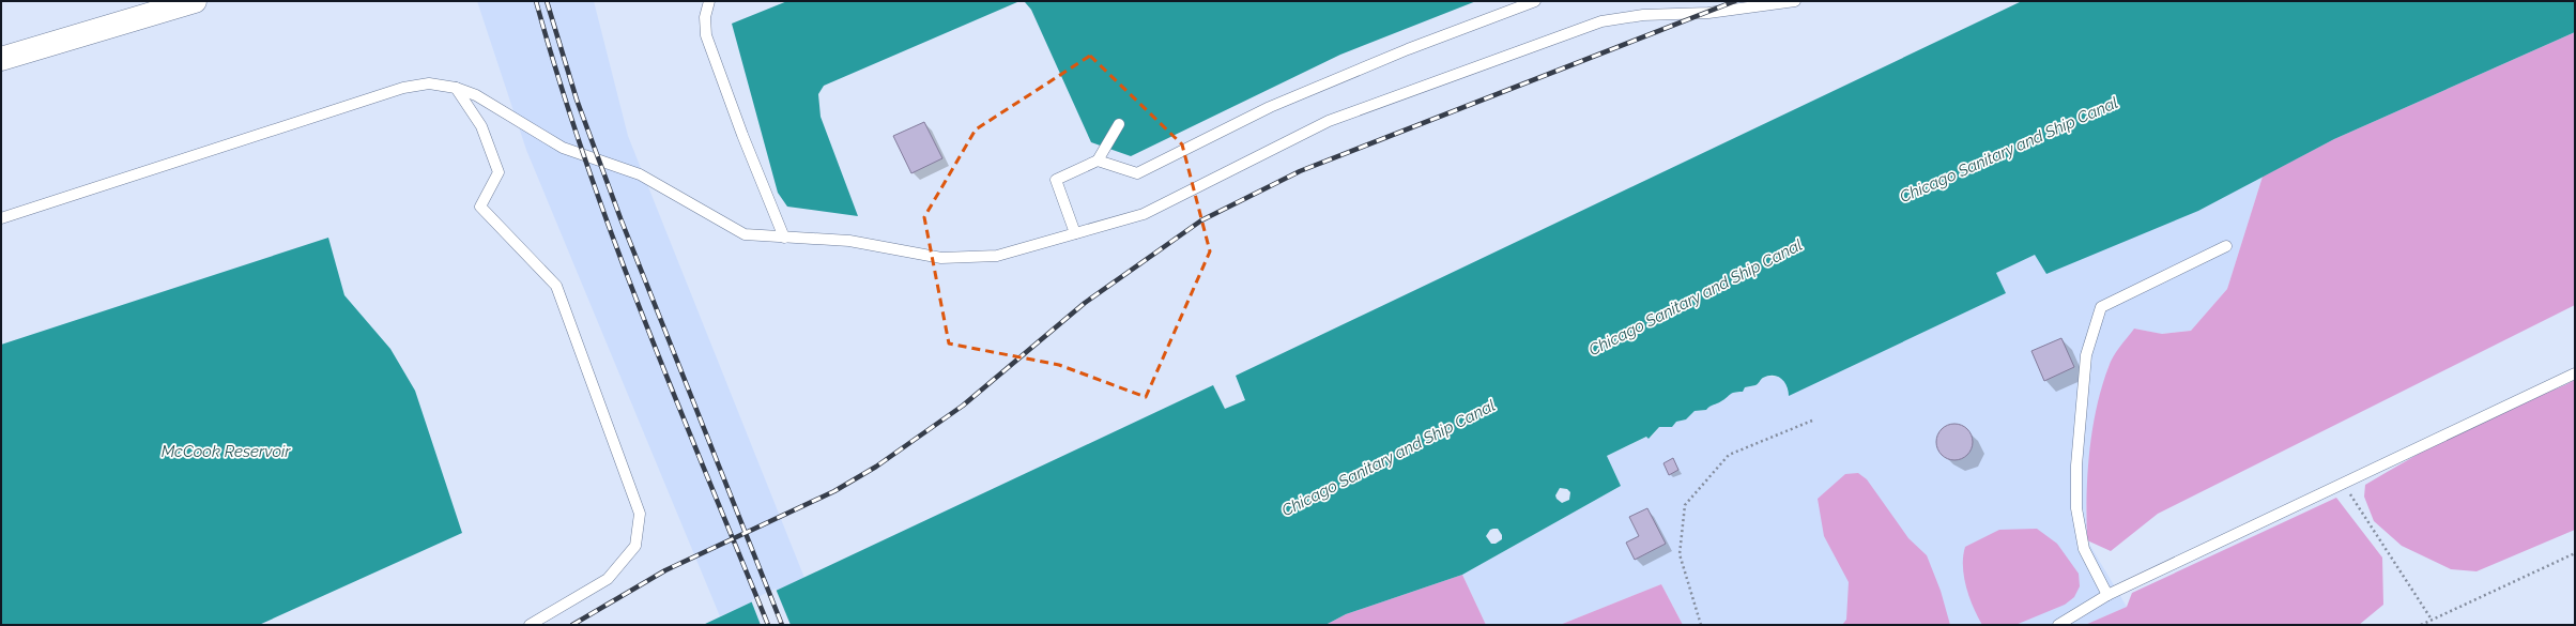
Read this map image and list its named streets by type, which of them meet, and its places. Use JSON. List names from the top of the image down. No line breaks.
{"water":["Chicago Sanitary and Ship Canal","McCook Reservoir"]}
